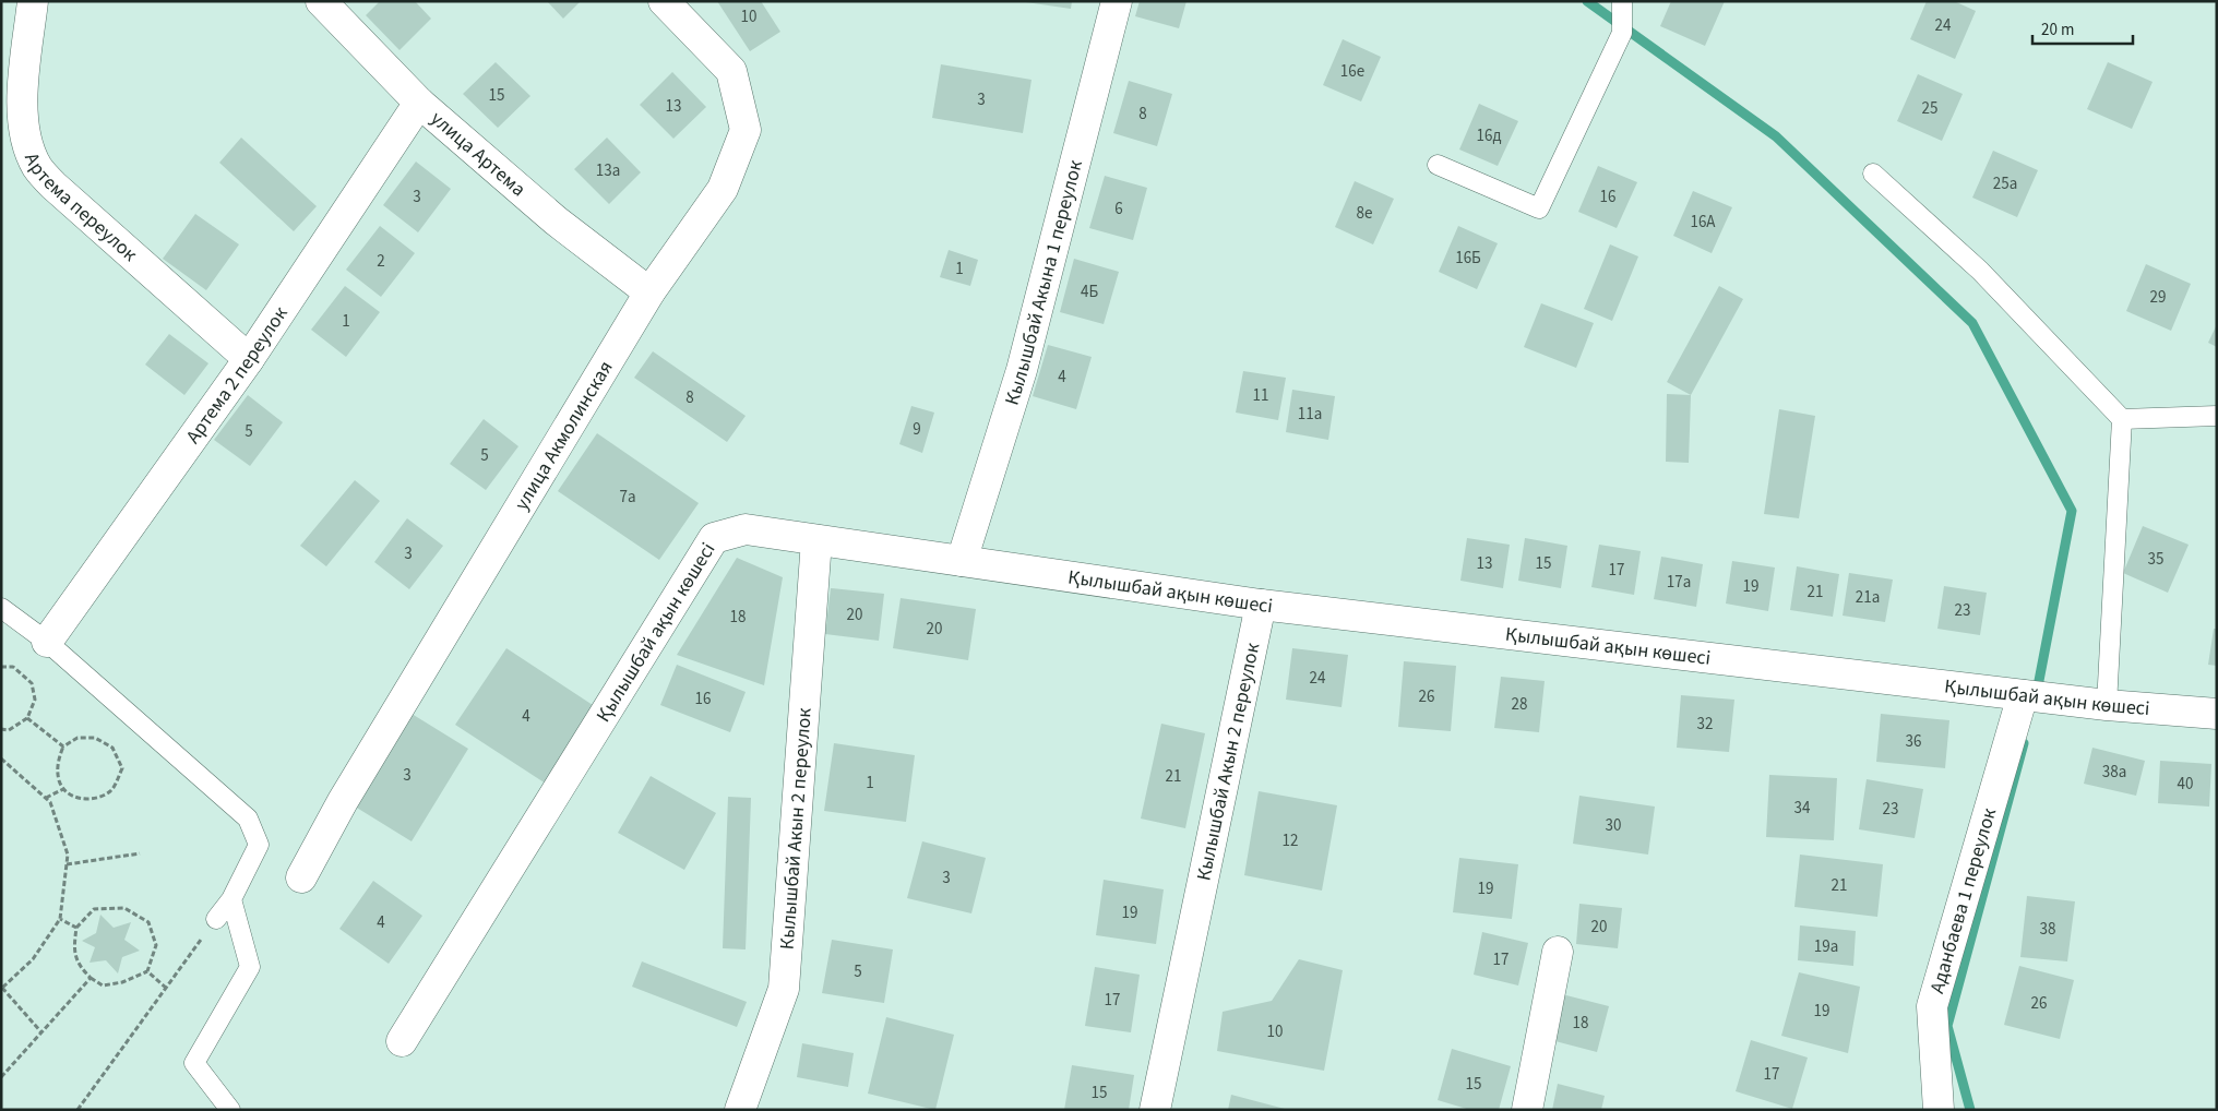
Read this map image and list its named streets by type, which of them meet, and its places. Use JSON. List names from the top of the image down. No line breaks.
{"streets":{"street":["улица Артема","Артема переулок","Кылышбай Акына 1 переулок","Артема 2 переулок","улица Акмолинская","Қылышбай ақын көшесі","Кылышбай Акын 2 переулок","Аданбаева 1 переулок"]},"crossings":[["улица Артема","Артема 2 переулок"],["улица Артема","улица Акмолинская"],["Артема переулок","Артема 2 переулок"],["Кылышбай Акына 1 переулок","Қылышбай ақын көшесі"],["Қылышбай ақын көшесі","Кылышбай Акын 2 переулок"],["Қылышбай ақын көшесі","Аданбаева 1 переулок"]],"house_numbers":["10","24","16е","15","3","13","25","8","16д","13а","25а","3","16","6","8е","16А","16Б","2","1","4Б","29","1","4","11","8","11а","9","5","5","7а","3","35","13","15","17","17а","19","21","21а","23","20","18","20","24","26","16","28","4","32","36","38а","3","21","1","40","34","23","30","12","3","21","19","19","4","20","38","19a","17","5","17","26","19","18","10","17","15","15"],"scale_bar":"20 m"}
